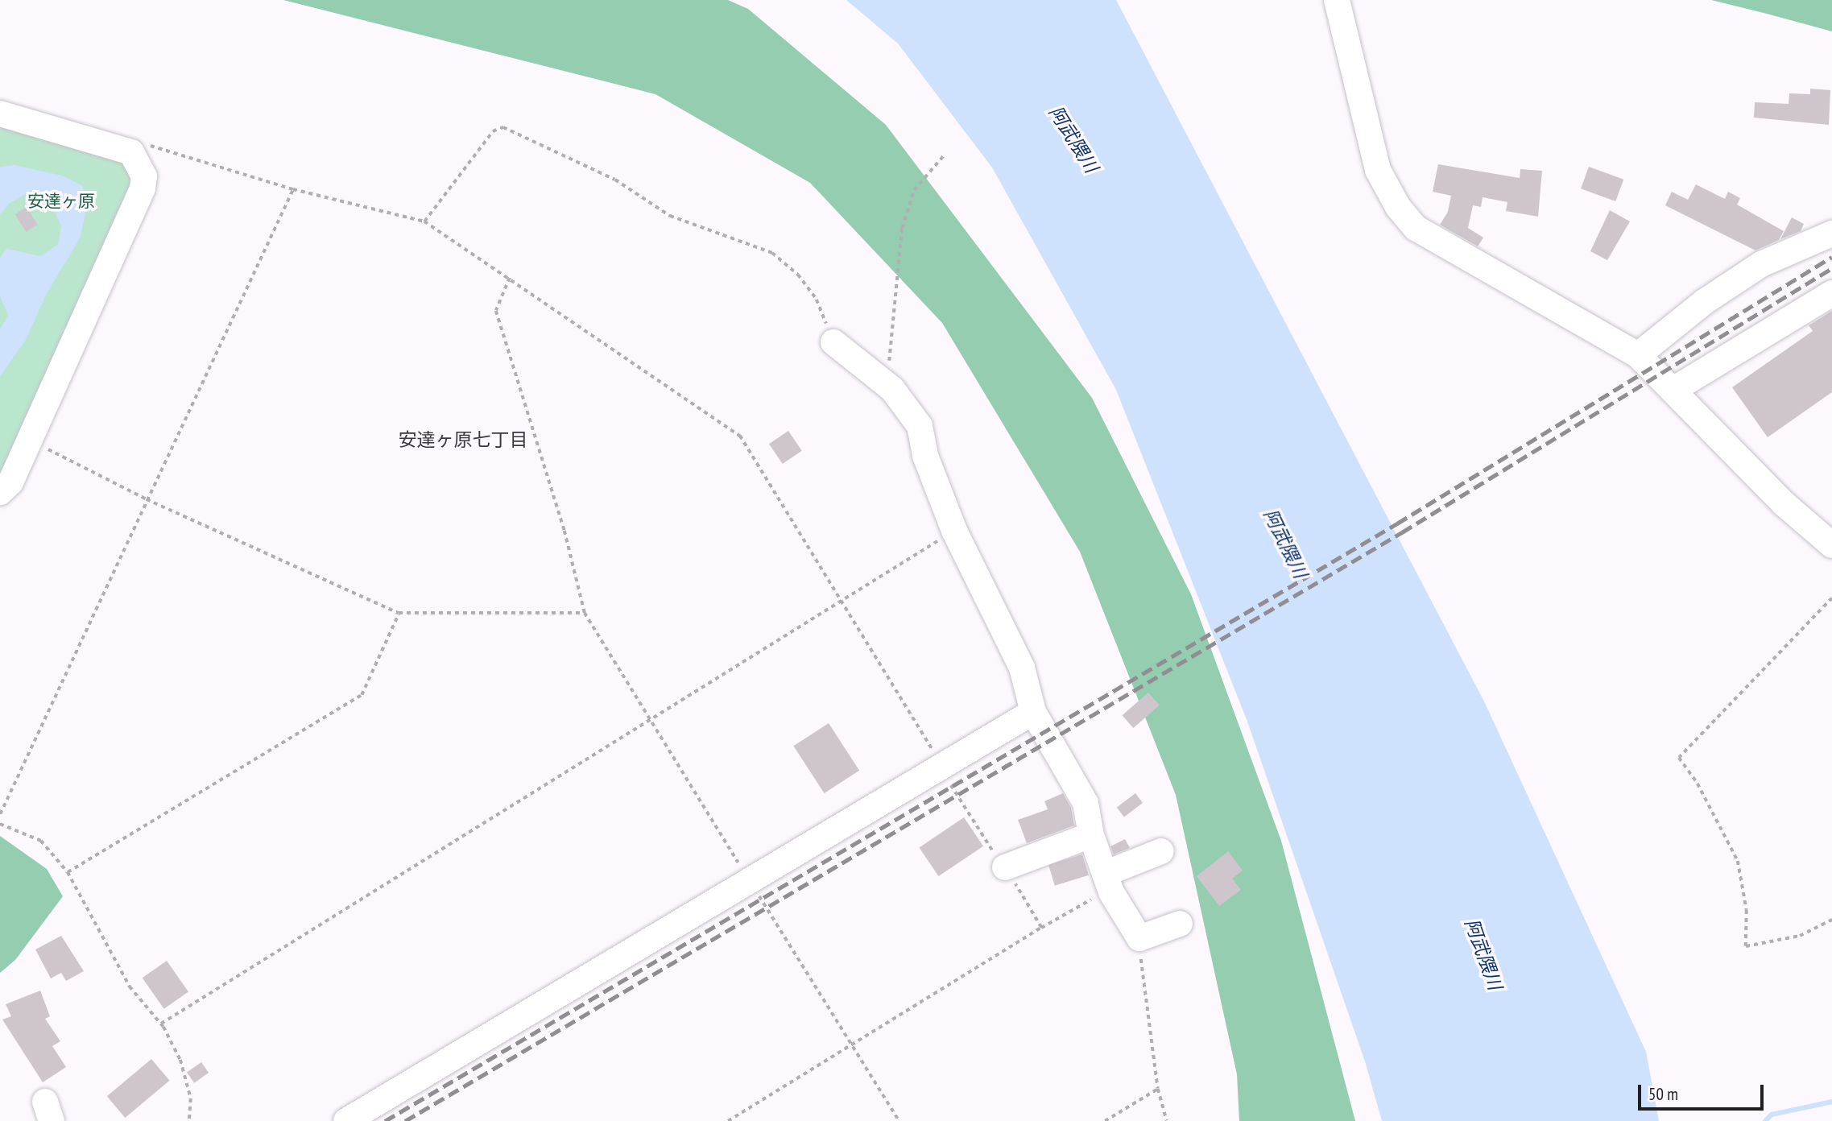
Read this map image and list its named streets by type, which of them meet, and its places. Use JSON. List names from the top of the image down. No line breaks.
{"districts":["安達ヶ原七丁目"],"water":["阿武隈川"],"parks":["安達ヶ原"],"scale_bar":"50 m"}
